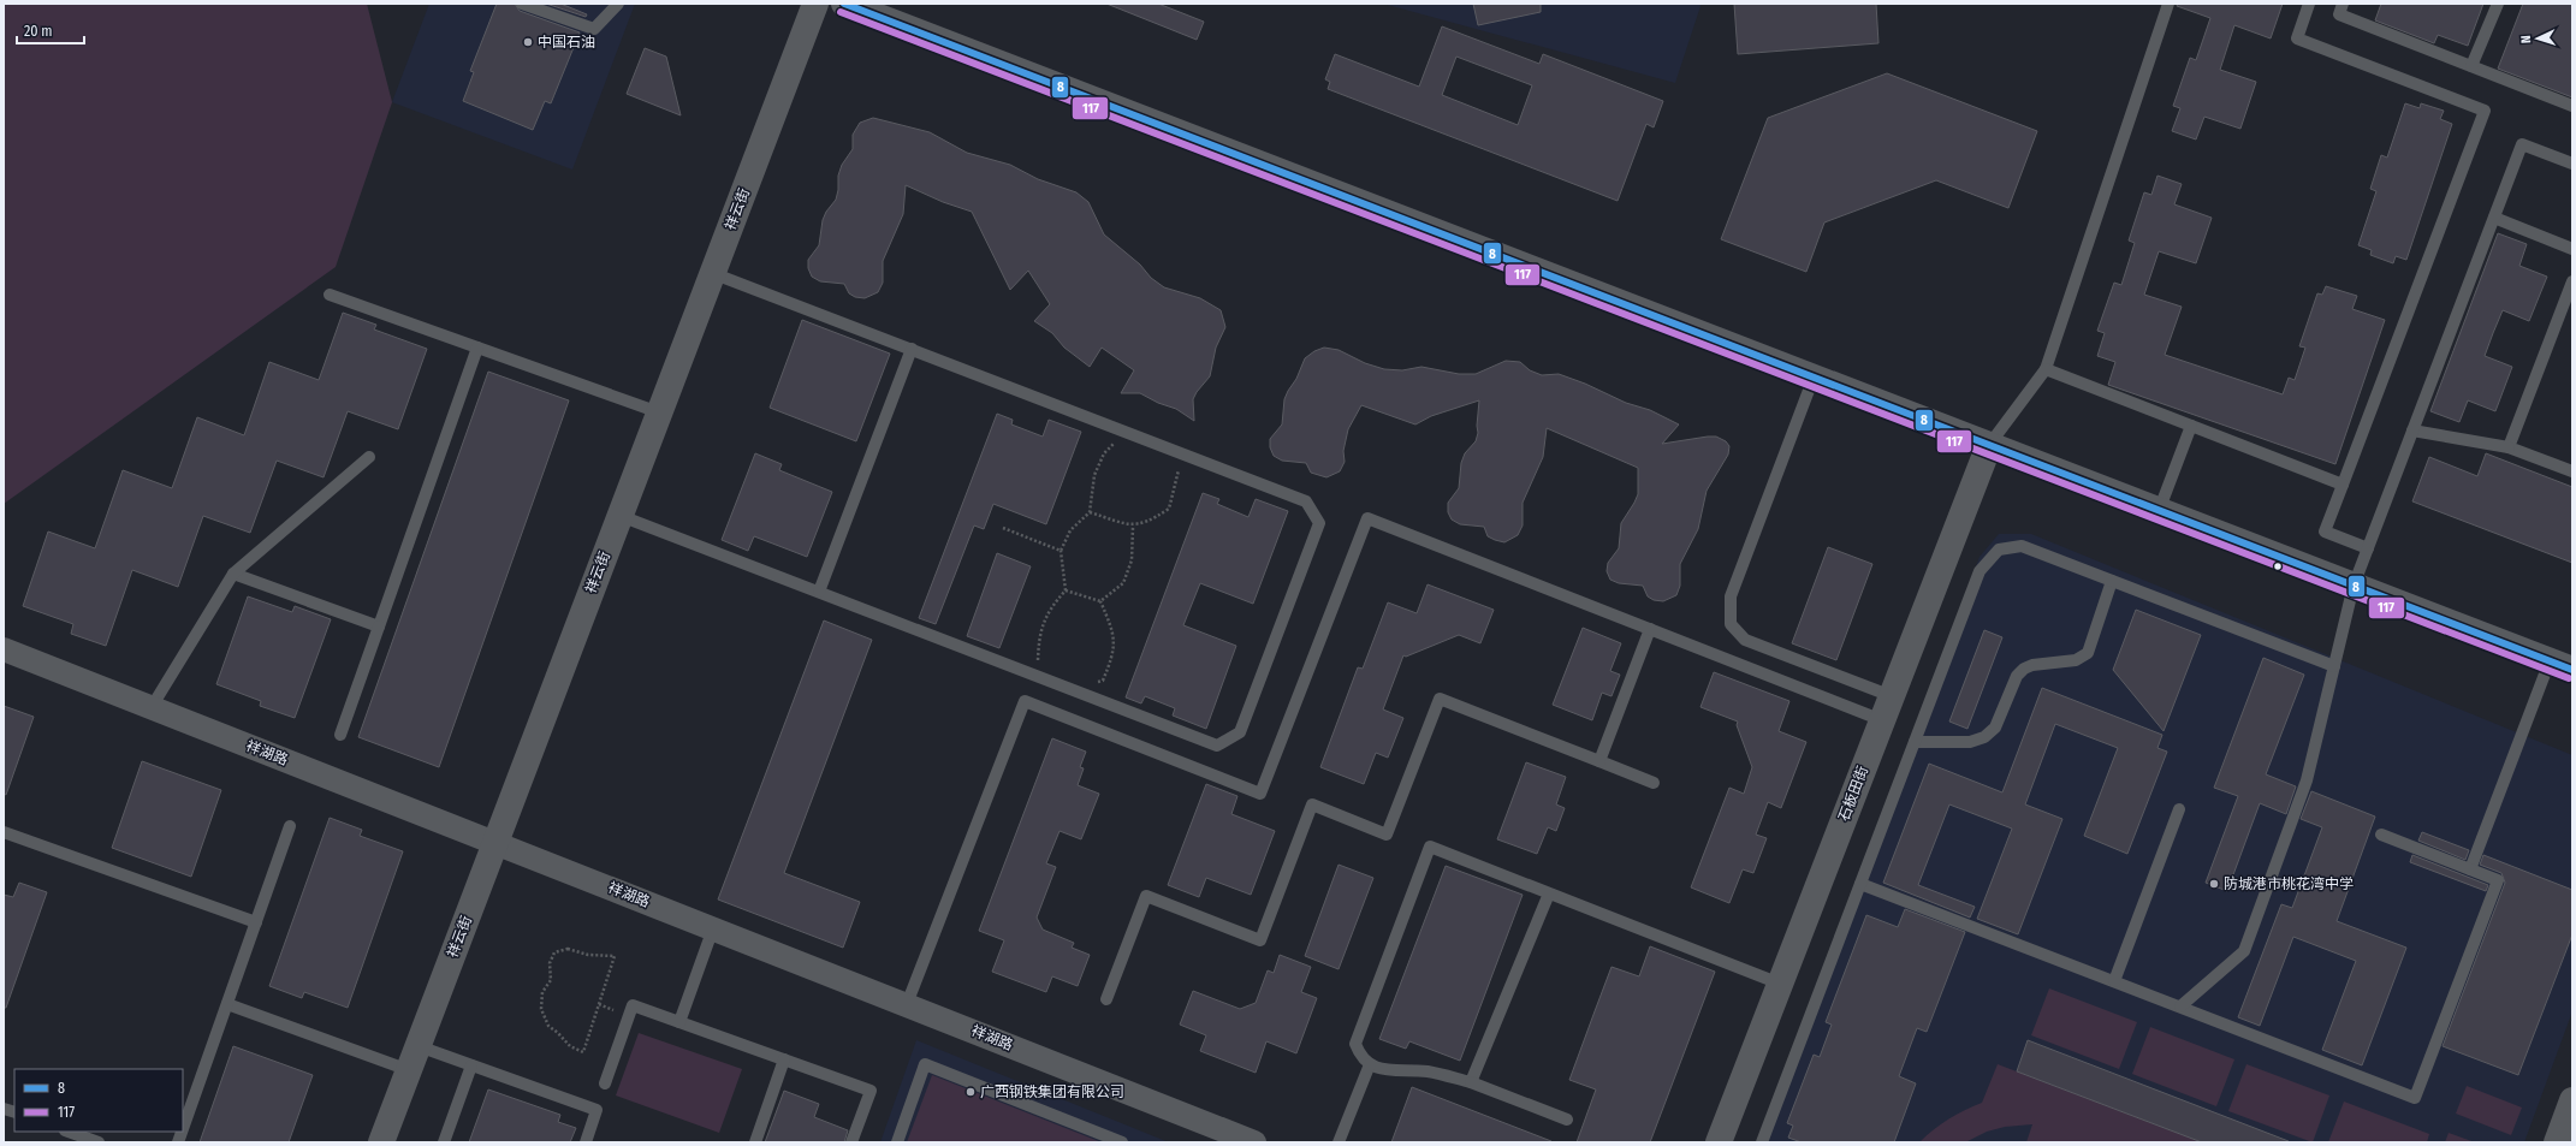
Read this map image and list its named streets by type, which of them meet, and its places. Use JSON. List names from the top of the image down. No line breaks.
{"streets":{"street":["祥云街","祥湖路","石板田街"]},"crossings":[["祥云街","祥湖路"]],"places":["中国石油","防城港市桃花湾中学","广西钢铁集团有限公司"],"lines":["transit line 8","transit line 117"],"legend":["8","117"],"scale_bar":"20 m","north":"left"}
